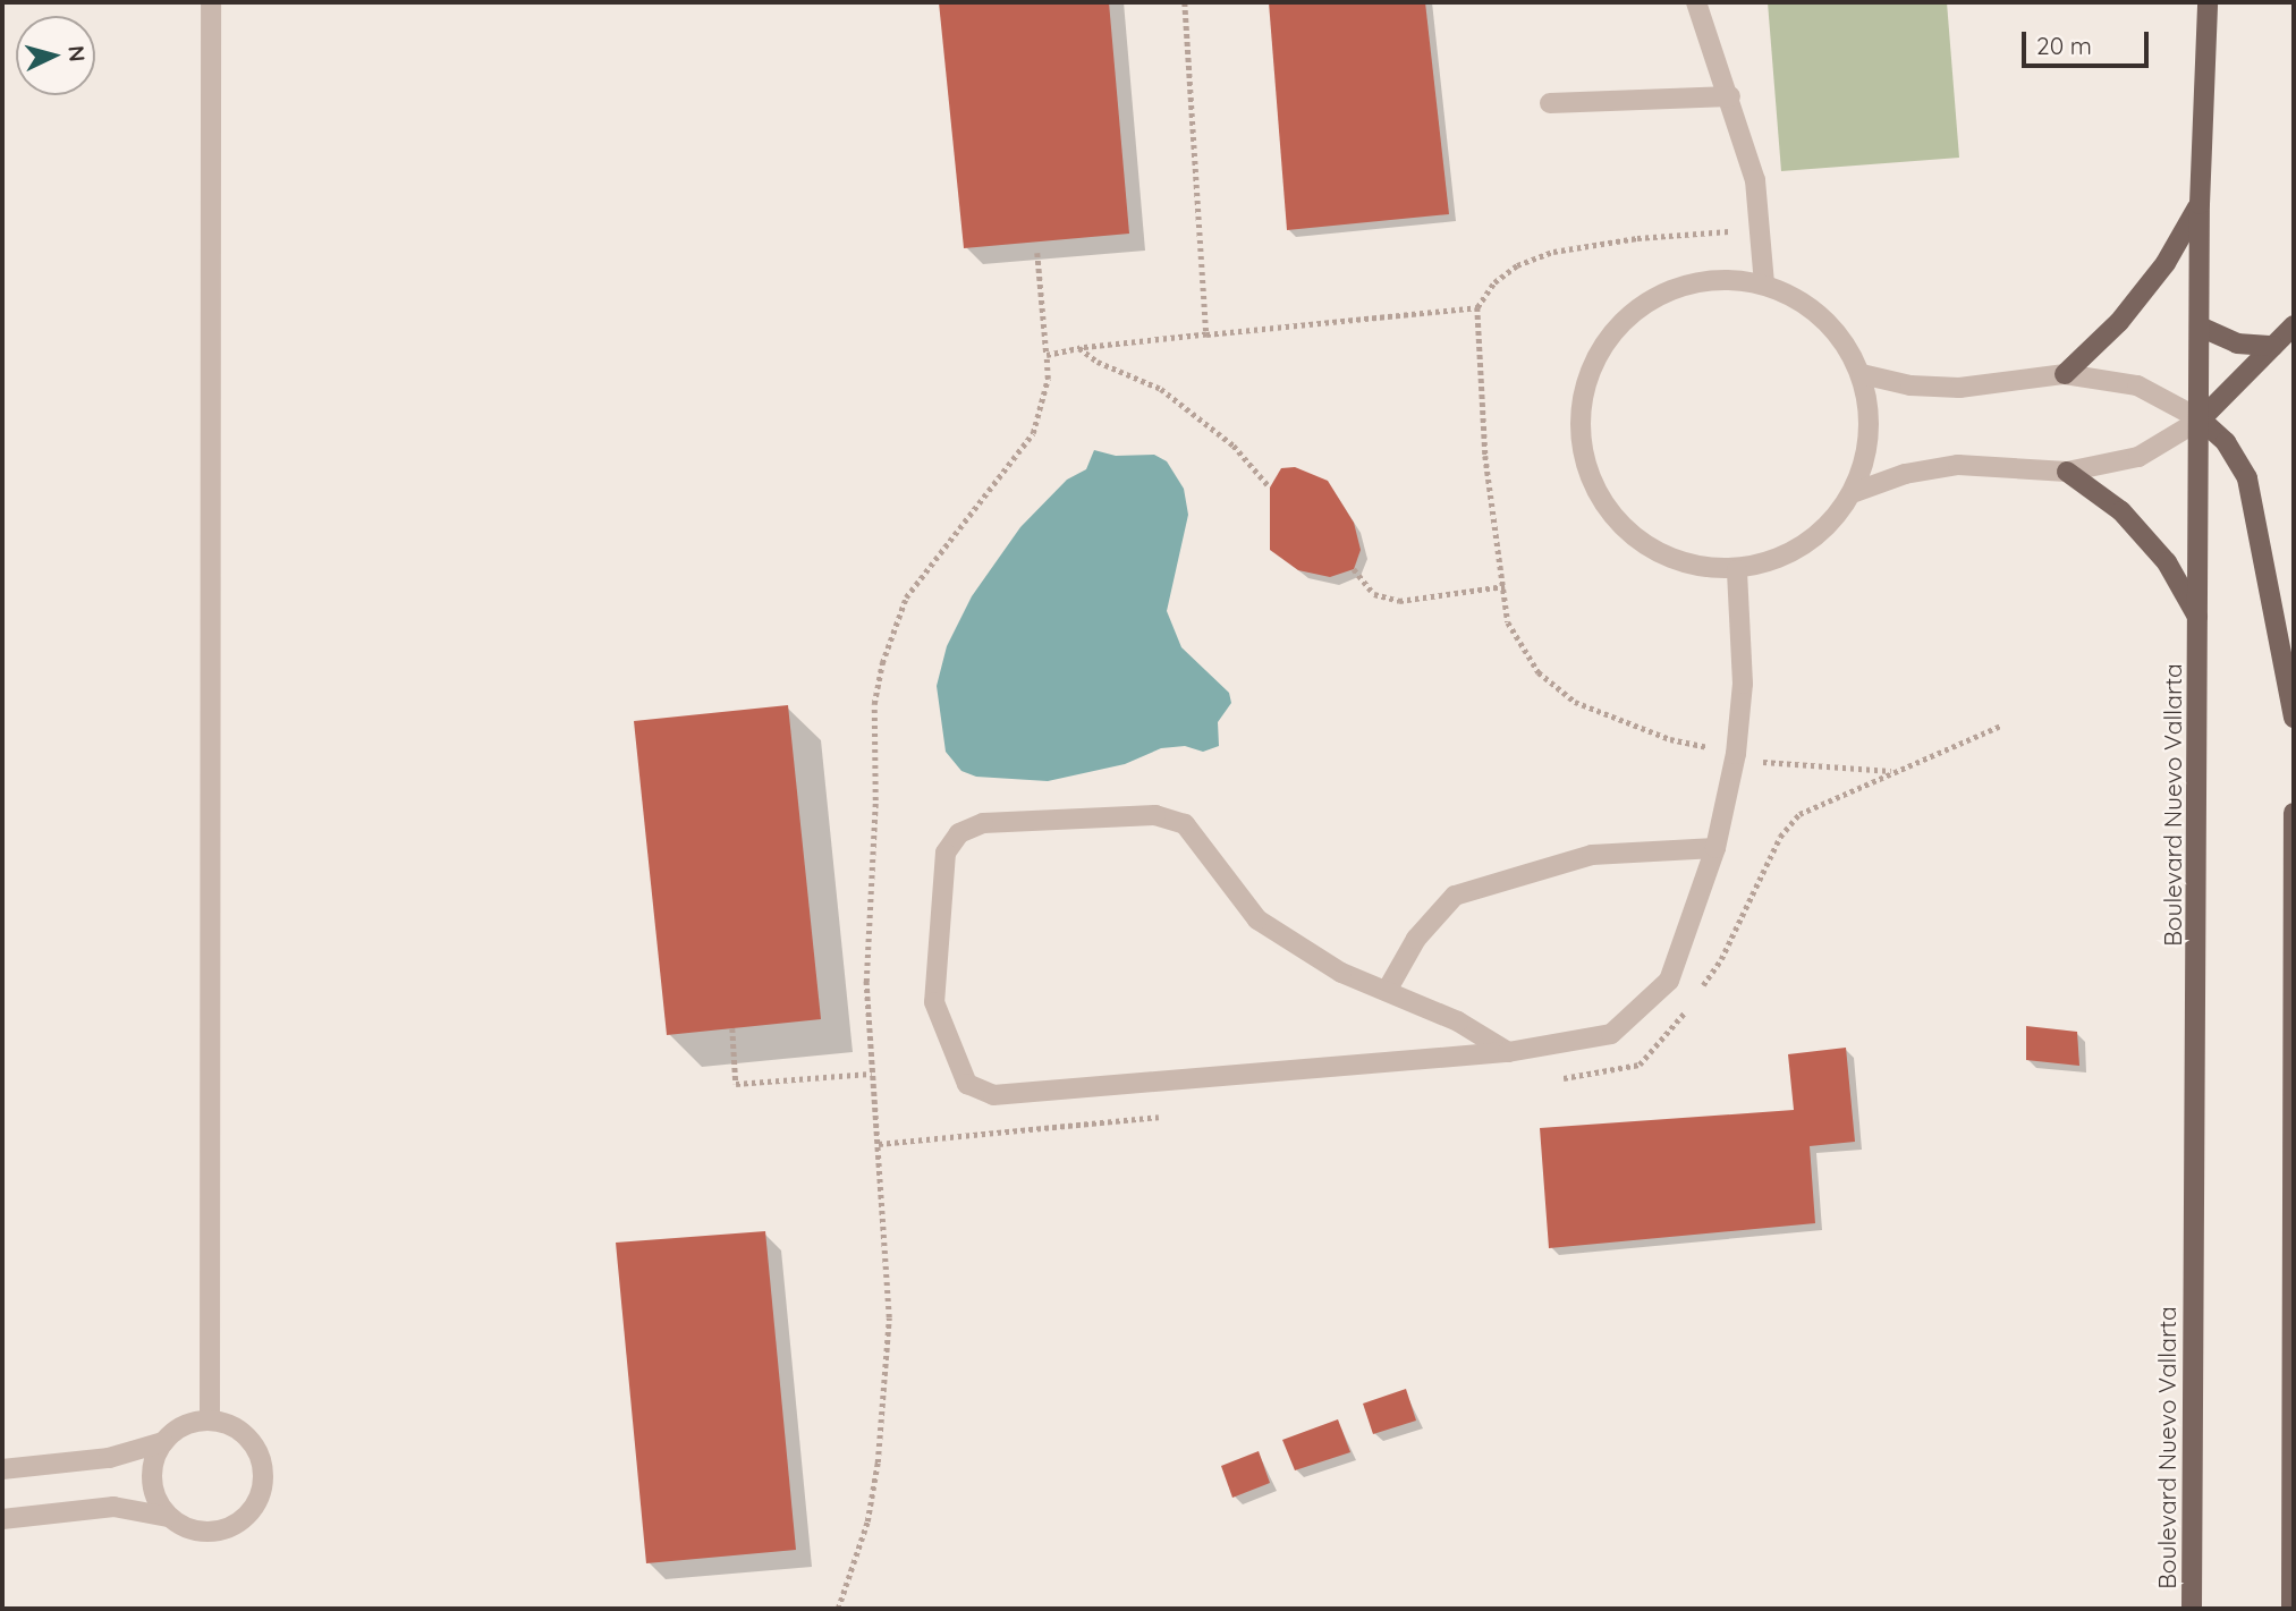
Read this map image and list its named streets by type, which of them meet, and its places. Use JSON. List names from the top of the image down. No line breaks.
{"streets":{"main road":["Boulevard Nuevo Vallarta"]},"scale_bar":"20 m","north":"right"}
